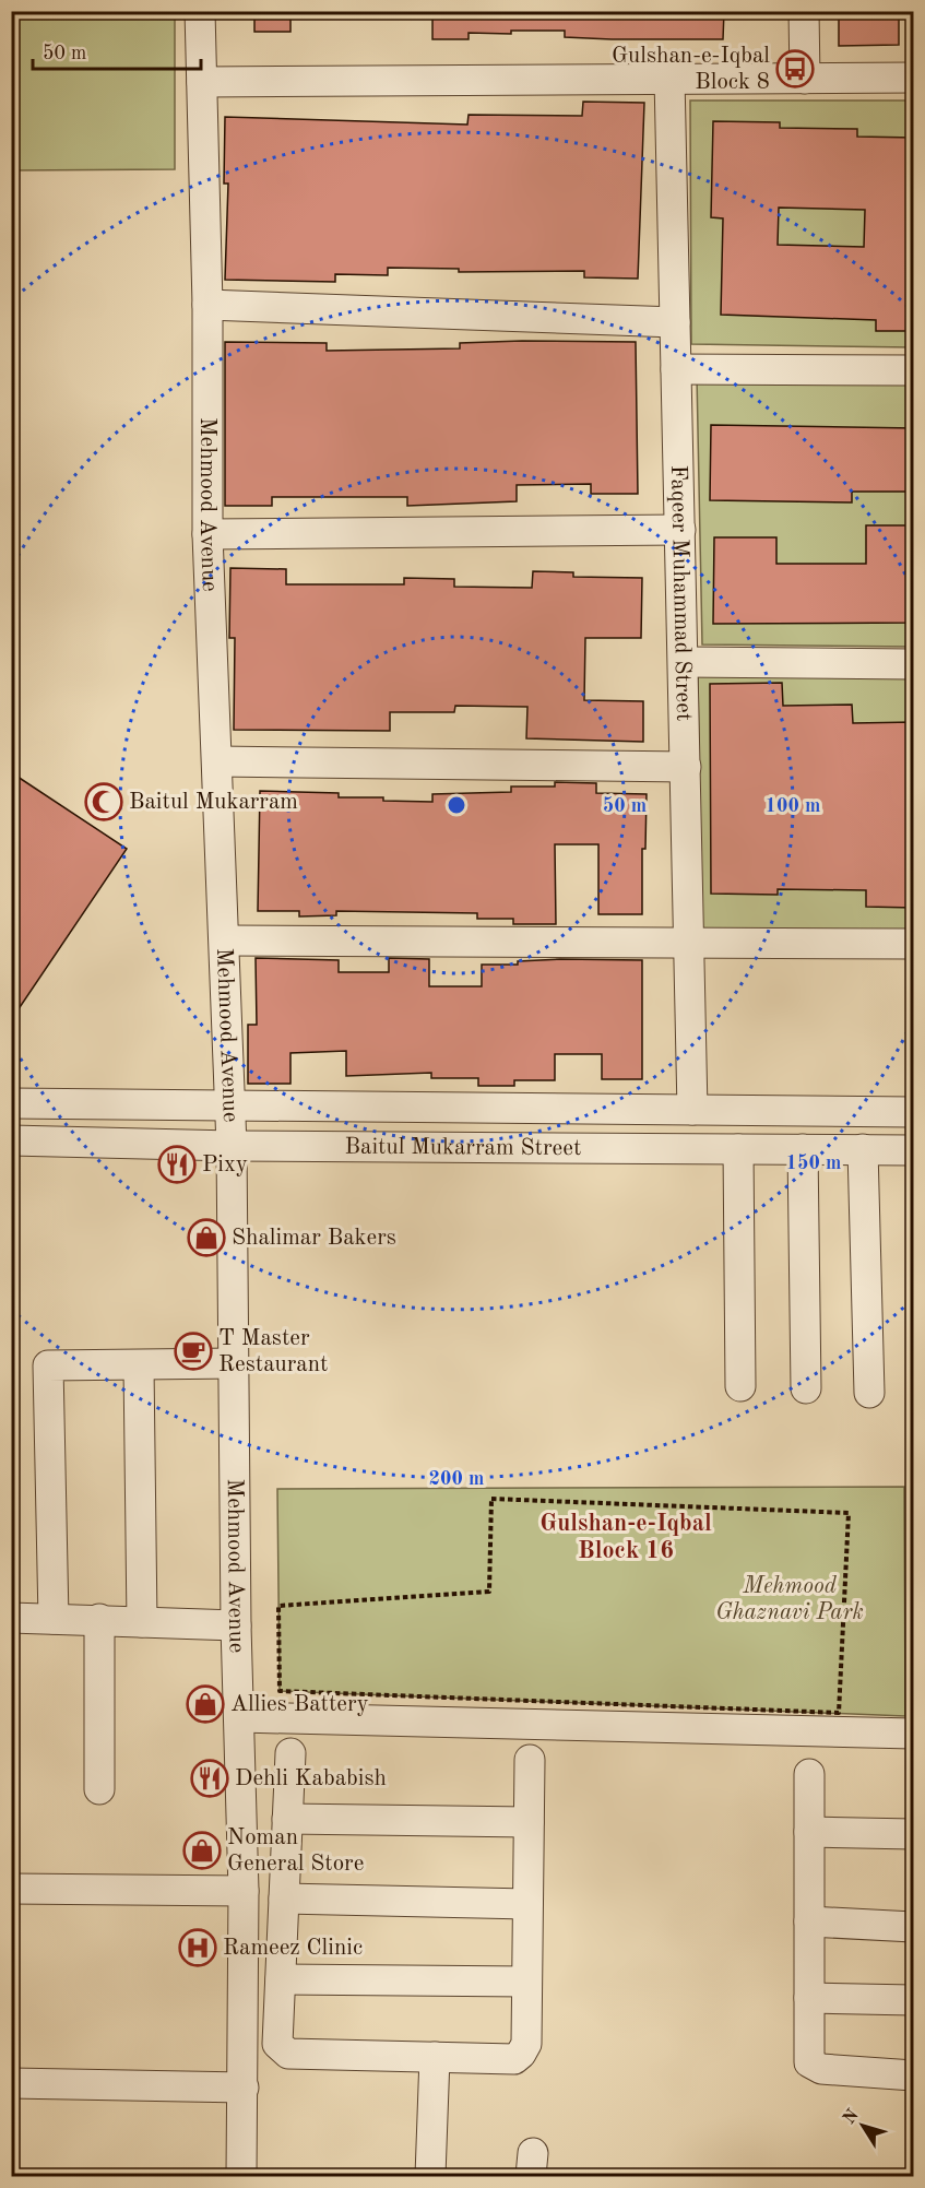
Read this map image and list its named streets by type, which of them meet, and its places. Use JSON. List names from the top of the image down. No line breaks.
{"streets":{"street":["Mehmood Avenue","Faqeer Muhammad Street","Baitul Mukarram Street"]},"crossings":[["Mehmood Avenue","Baitul Mukarram Street"],["Faqeer Muhammad Street","Baitul Mukarram Street"]],"districts":["Gulshan-e-Iqbal Block 16"],"parks":["Mehmood Ghaznavi Park"],"places":{"bus stop":["Gulshan-e-Iqbal Block 8"],"mosque":["Baitul Mukarram"],"restaurant":["Pixy","Dehli Kababish"],"shop":["Shalimar Bakers","Allies Battery","Noman General Store"],"cafe":["T Master Restaurant"],"hospital":["Rameez Clinic"]},"scale_bar":"50 m","north":"top left","rings":["50 m","100 m","150 m","200 m"]}
